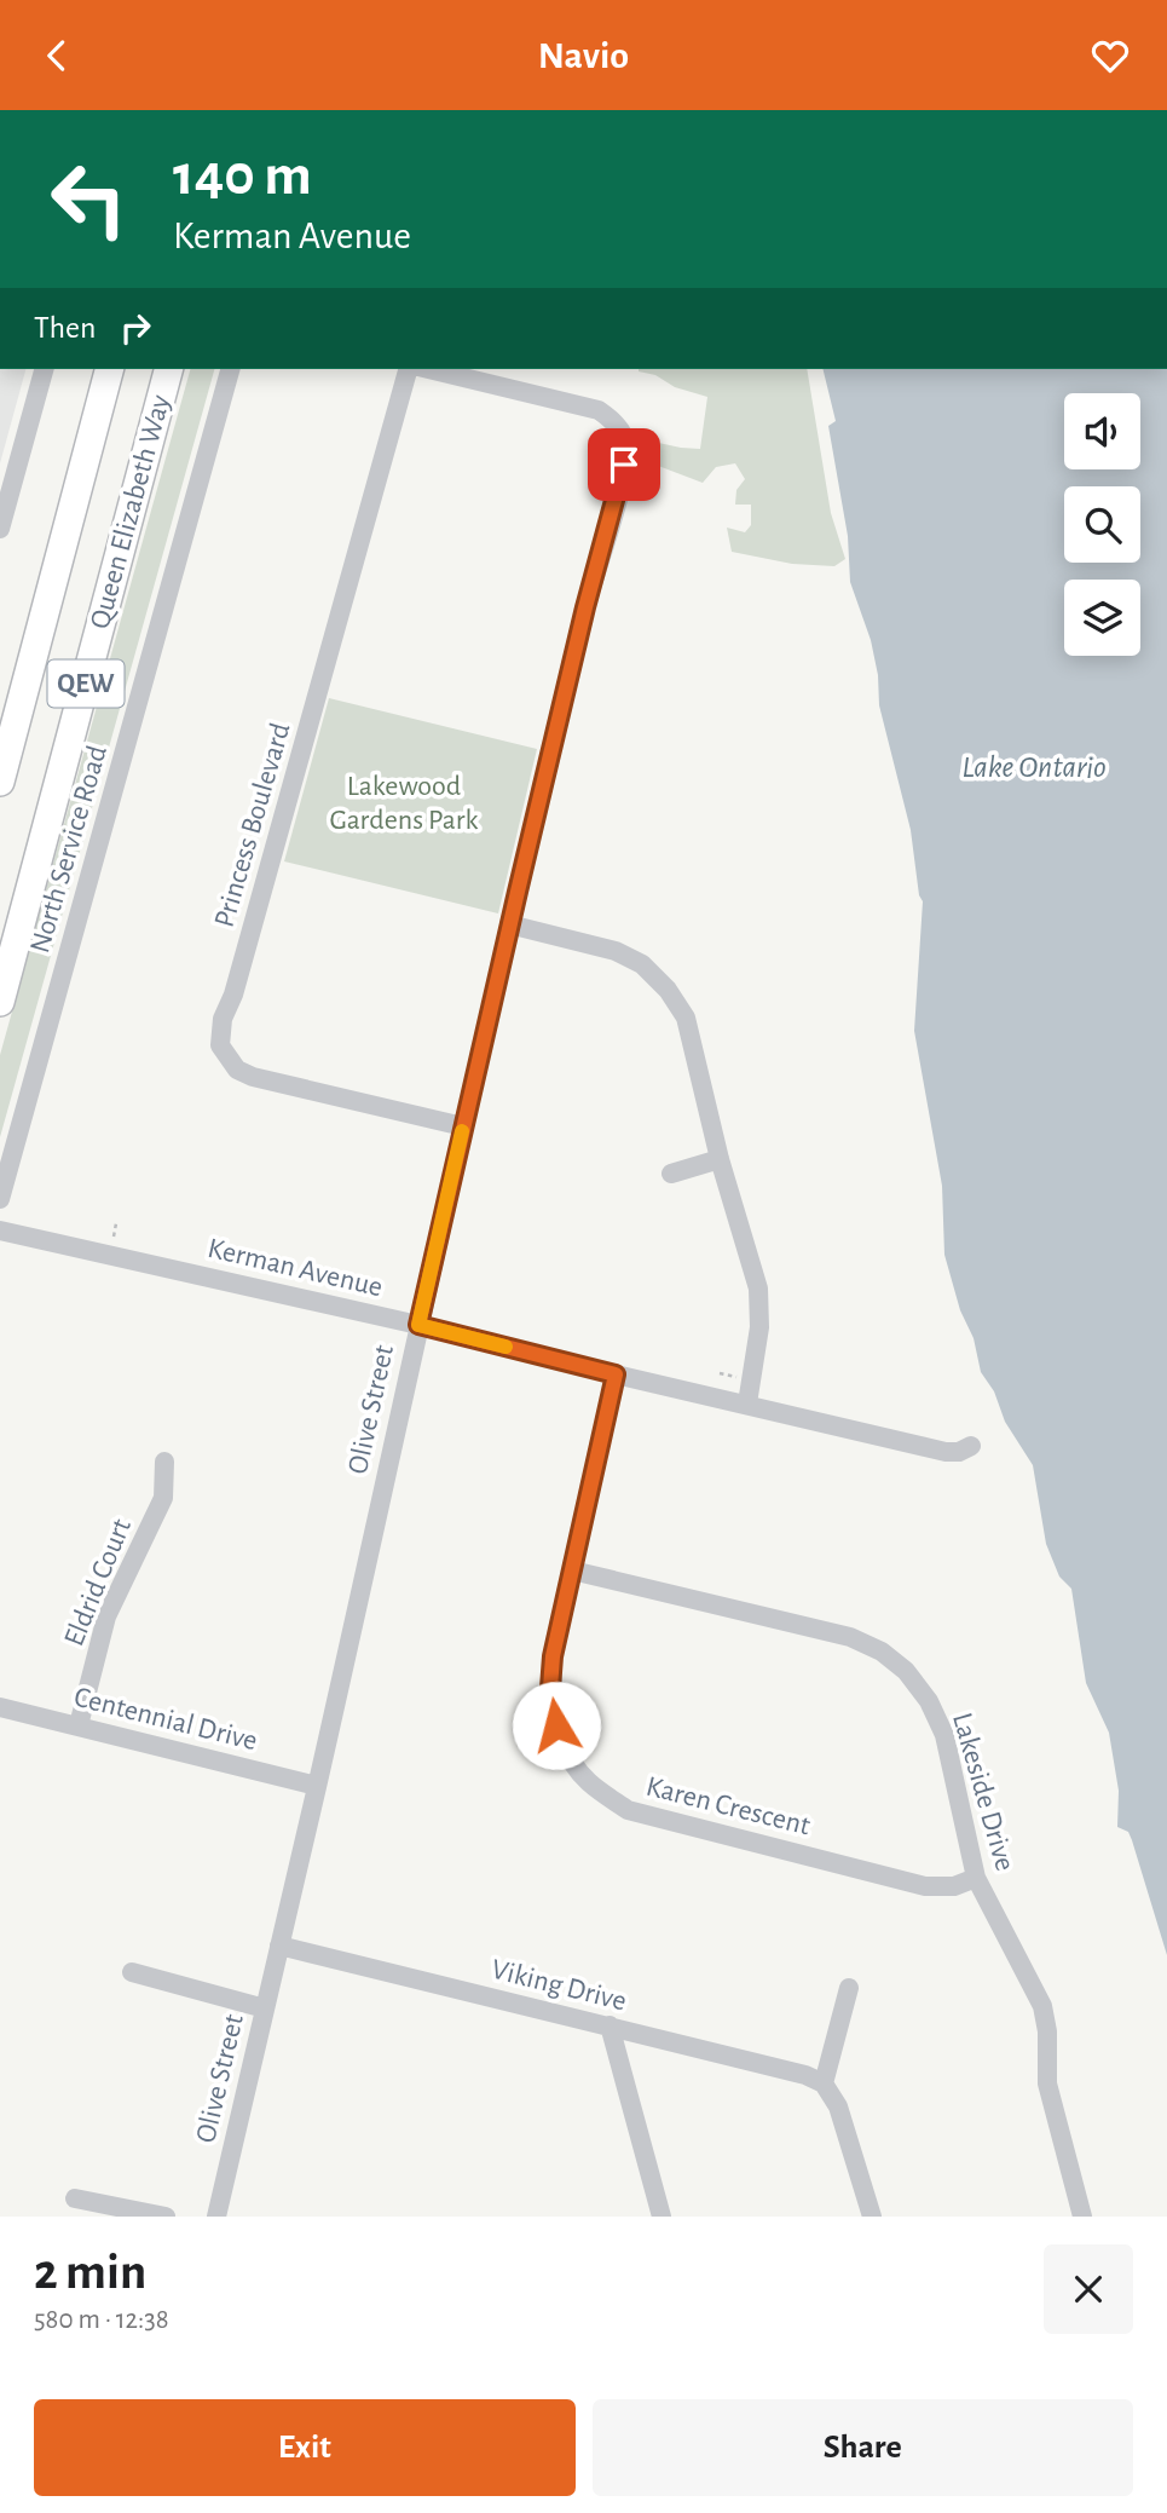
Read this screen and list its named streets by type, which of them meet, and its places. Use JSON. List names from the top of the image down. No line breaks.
{"streets":{"highway":["Queen Elizabeth Way","QEW"],"street":["Princess Boulevard","North Service Road","Kerman Avenue","Olive Street","Eldrid Court","Centennial Drive","Lakeside Drive","Karen Crescent","Viking Drive"]},"crossings":[["Princess Boulevard","Olive Street"],["Kerman Avenue","Olive Street"],["Kerman Avenue","Karen Crescent"],["Olive Street","Centennial Drive"],["Olive Street","Viking Drive"],["Eldrid Court","Centennial Drive"],["Lakeside Drive","Karen Crescent"]],"water":["Lake Ontario"],"parks":["Lakewood Gardens Park"],"page":{"header":"Navio","turn":["140 m","Kerman Avenue"],"then":"Then","heading":["2 min","580 m · 12:38"],"buttons":["Exit","Share"]}}
